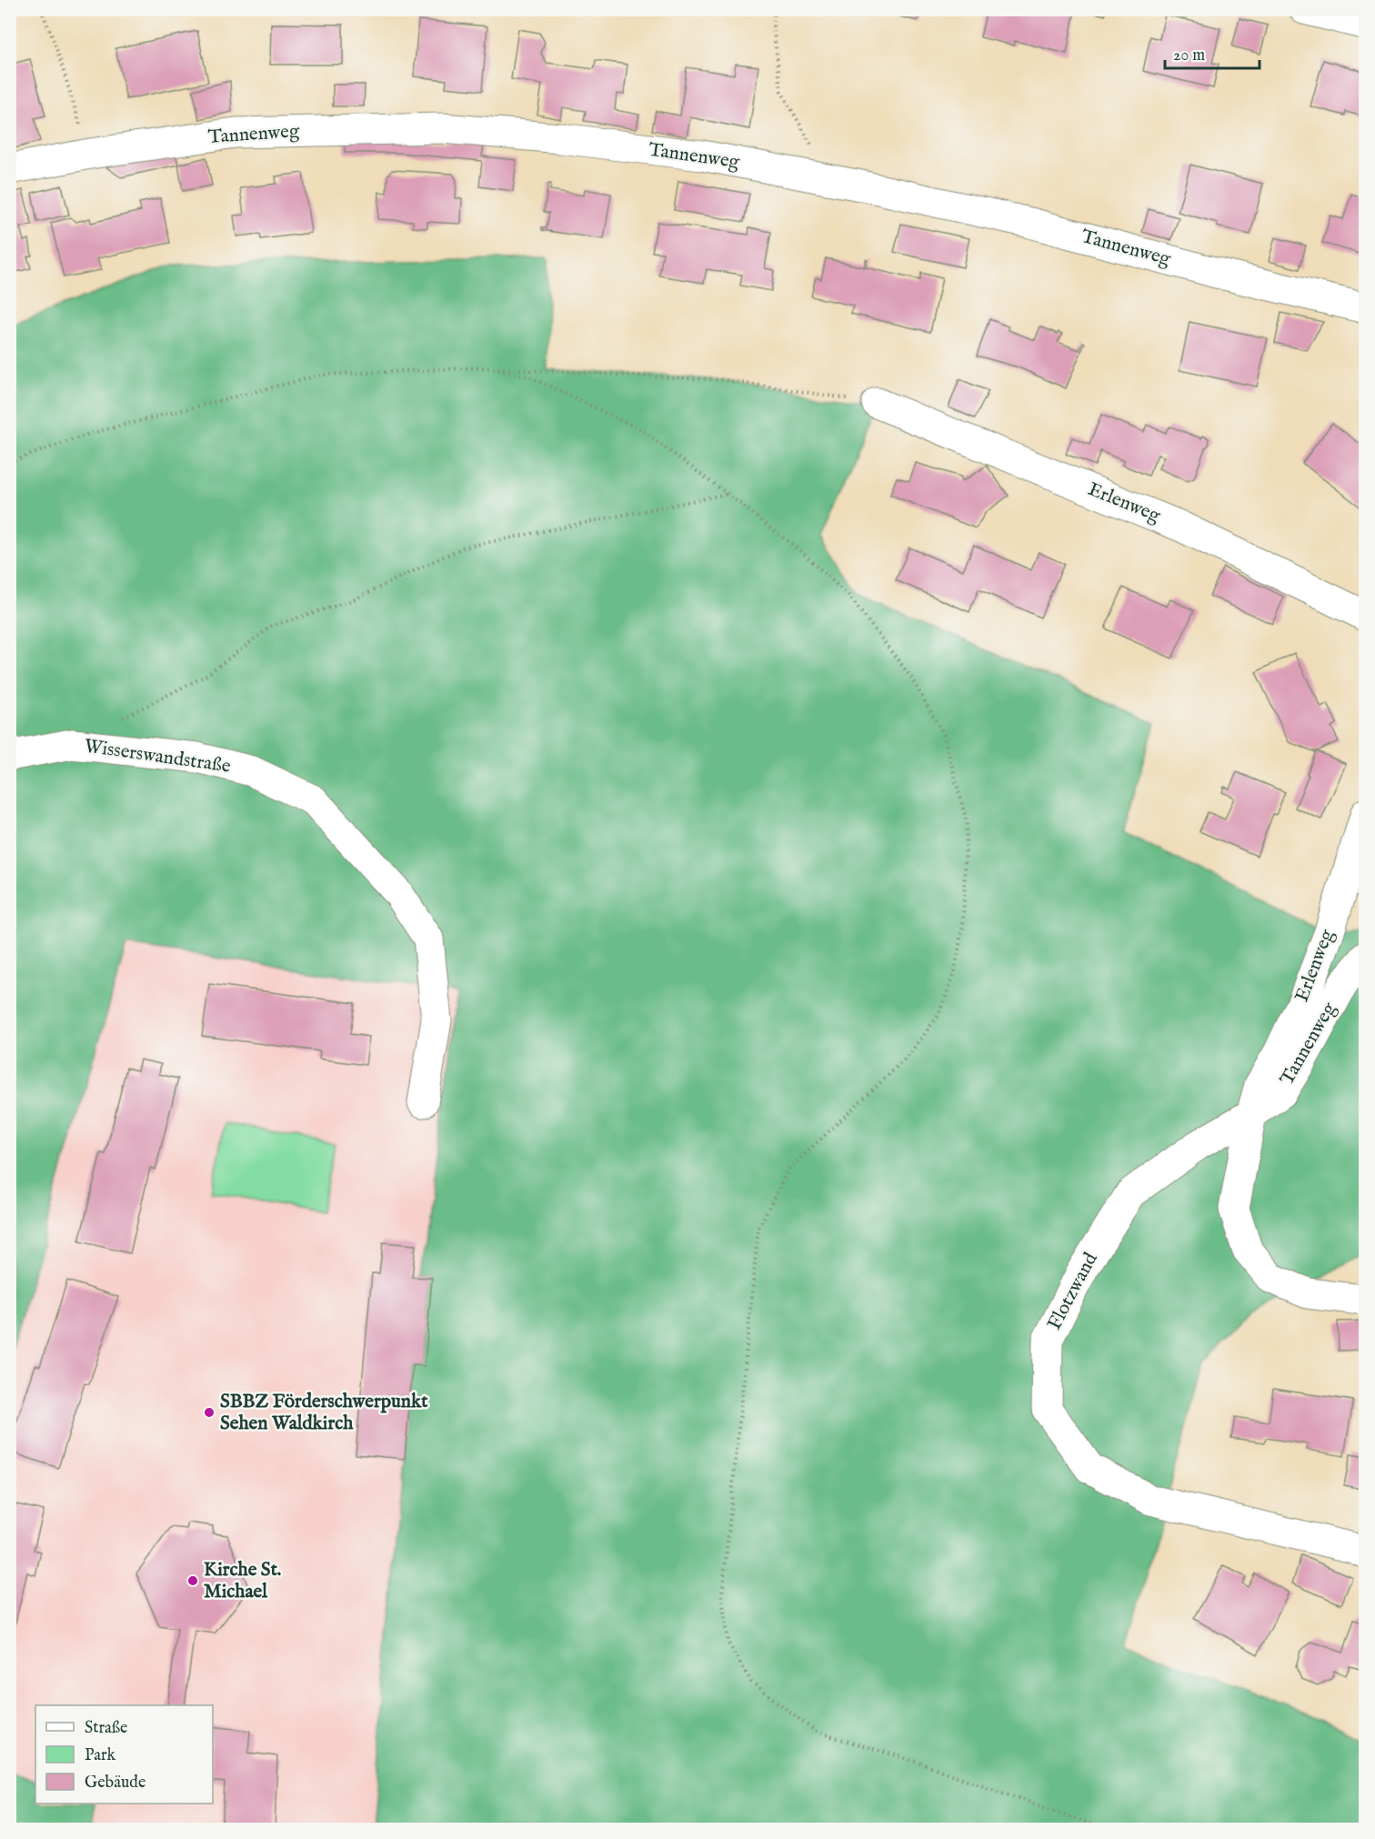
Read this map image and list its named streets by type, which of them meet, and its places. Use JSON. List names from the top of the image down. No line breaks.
{"streets":{"street":["Tannenweg","Erlenweg","Wisserswandstraße","Flotzwand"]},"crossings":[["Tannenweg","Erlenweg"],["Tannenweg","Flotzwand"],["Erlenweg","Flotzwand"]],"places":["SBBZ Förderschwerpunkt Sehen Waldkirch","Kirche St. Michael"],"legend":["Straße","Park","Gebäude"],"scale_bar":"20 m"}
